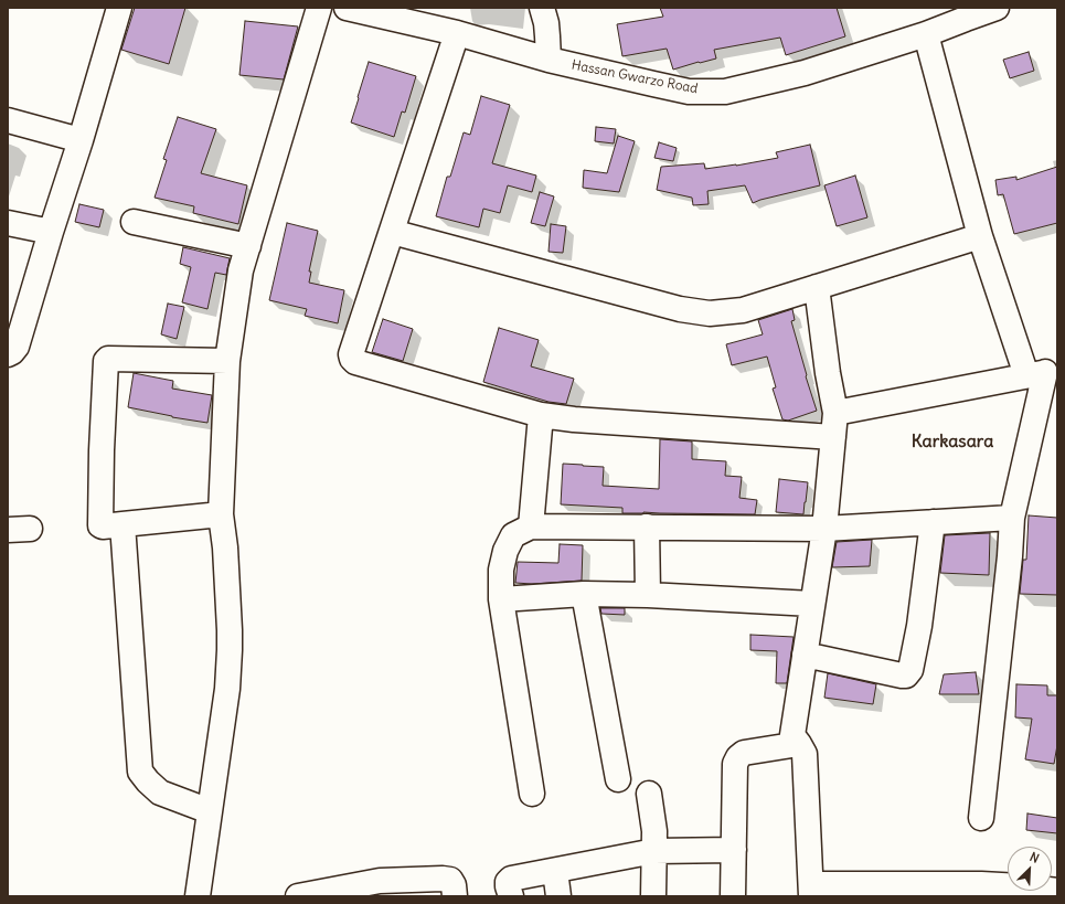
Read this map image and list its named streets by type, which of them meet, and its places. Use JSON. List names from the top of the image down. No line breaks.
{"streets":{"street":["Hassan Gwarzo Road"]},"districts":["Karkasara"],"north":"top right"}
